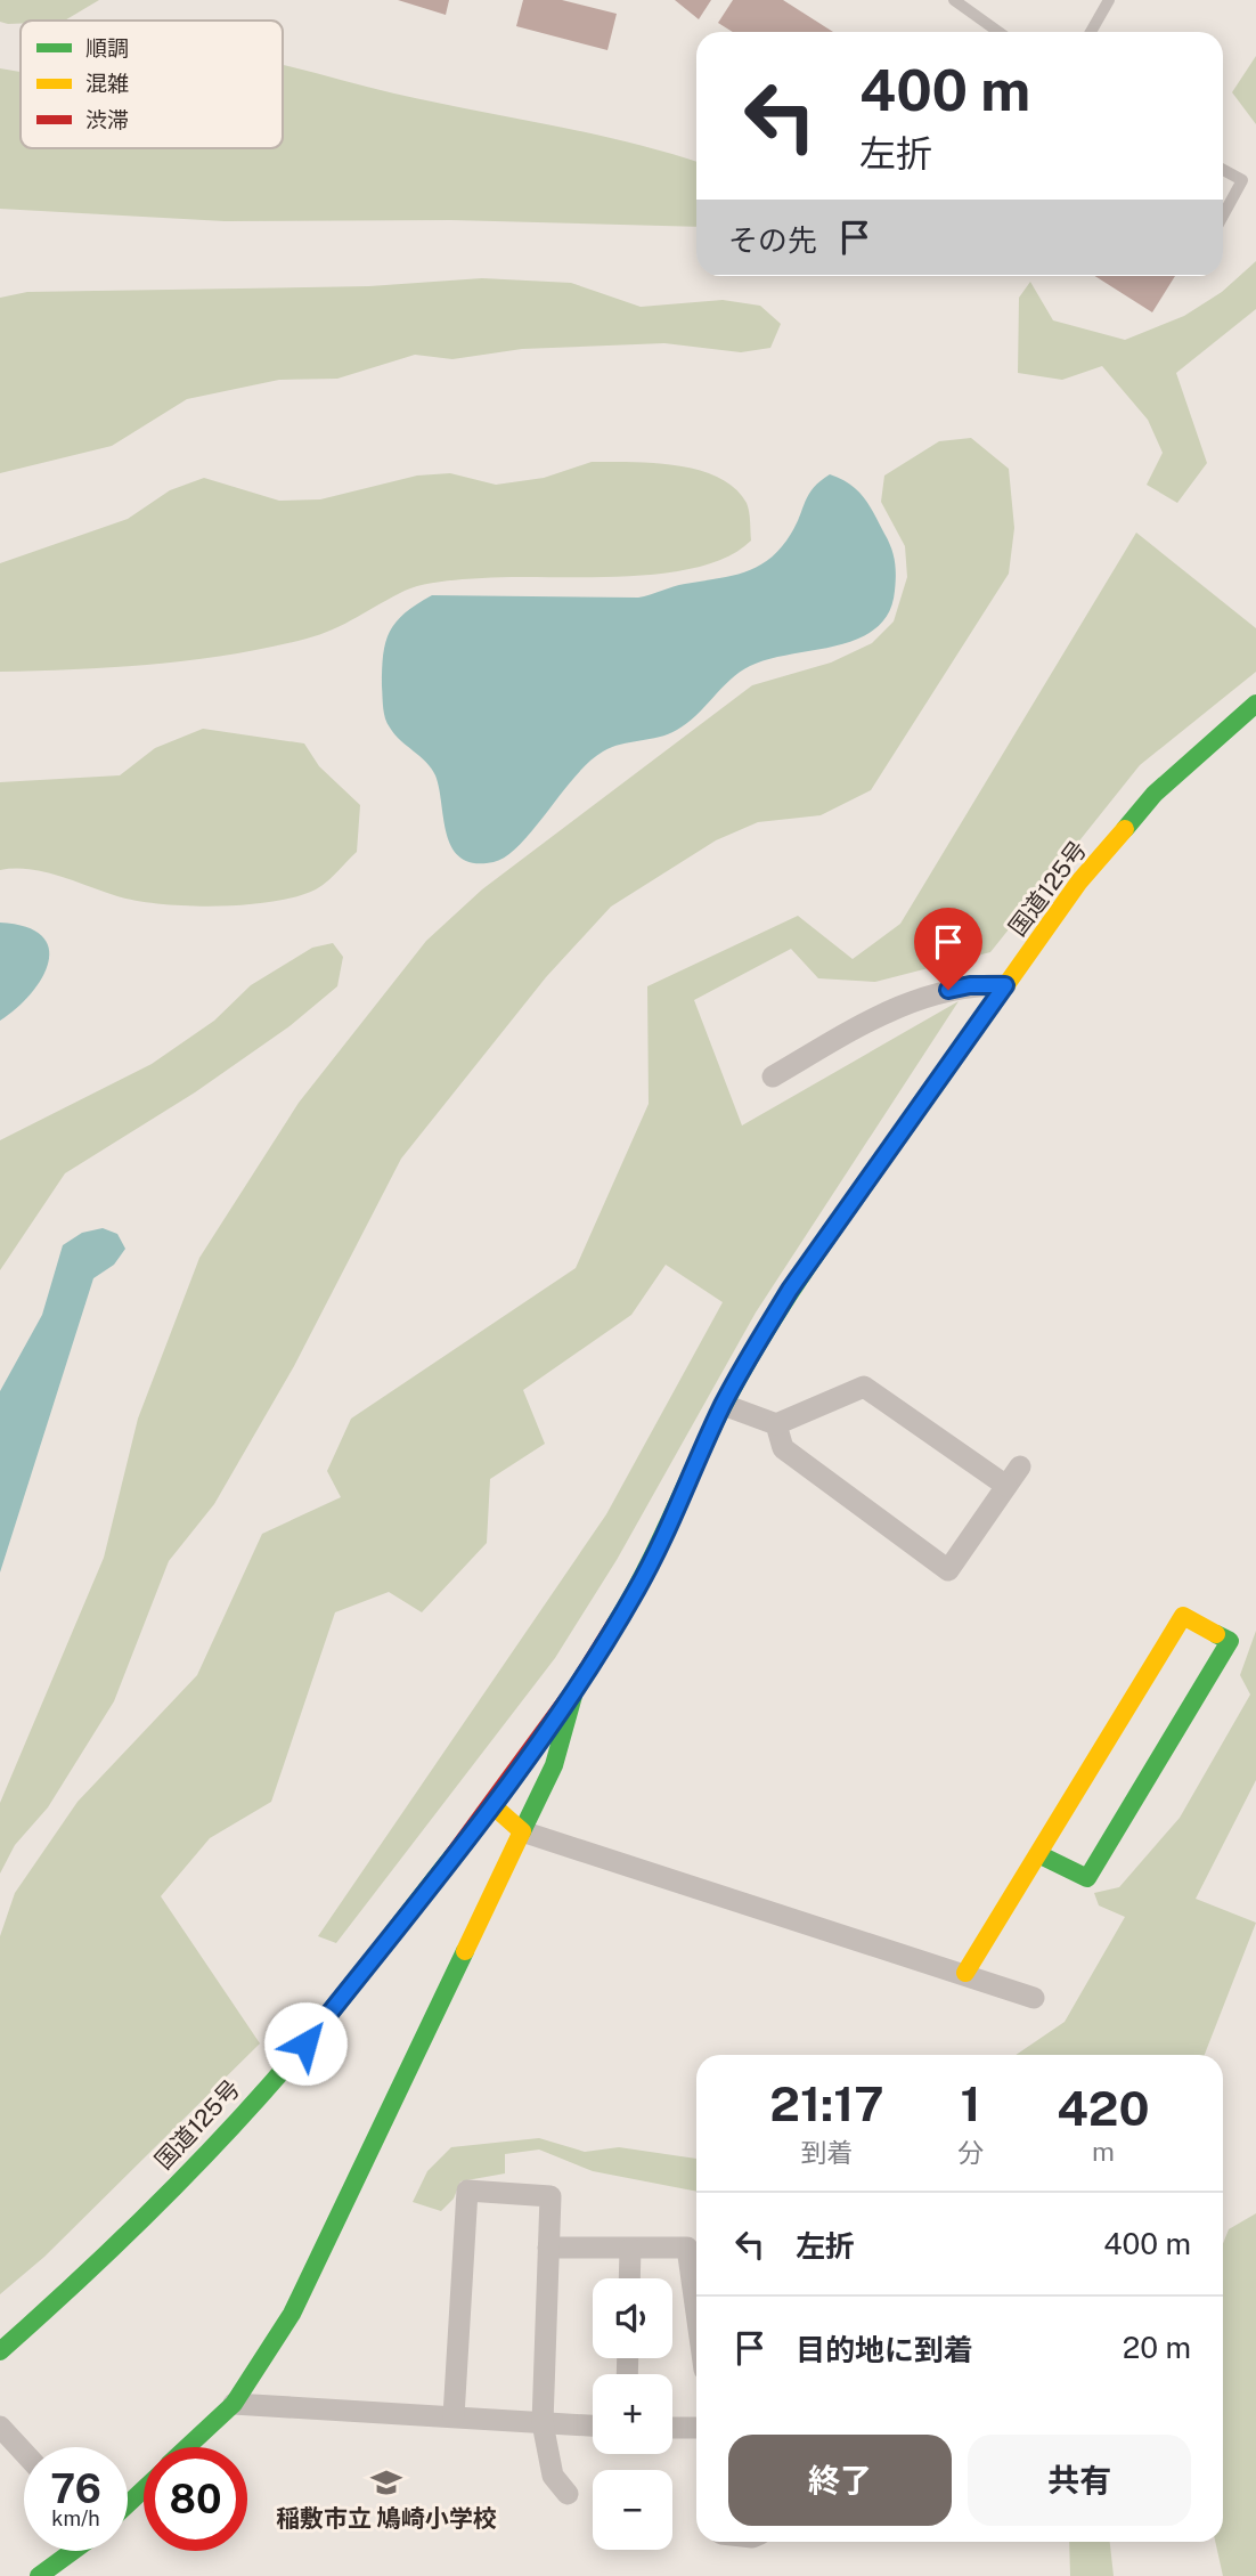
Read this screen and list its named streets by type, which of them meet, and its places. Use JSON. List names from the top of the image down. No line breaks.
{"streets":{"main road":["国道125号"]},"places":{"school or university":["稲敷市立 鳩崎小学校"]},"legend":["順調","混雑","渋滞"],"page":{"turn":["400 m","左折"],"then":"その先","eta":["21:17","到着","1","分","420","m"],"list":[{"name":"左折","value":"400 m"},{"name":"目的地に到着","value":"20 m"}],"map_buttons":["+","−"],"buttons":["終了","共有"],"speed":"76 km/h","limit":"80"}}
